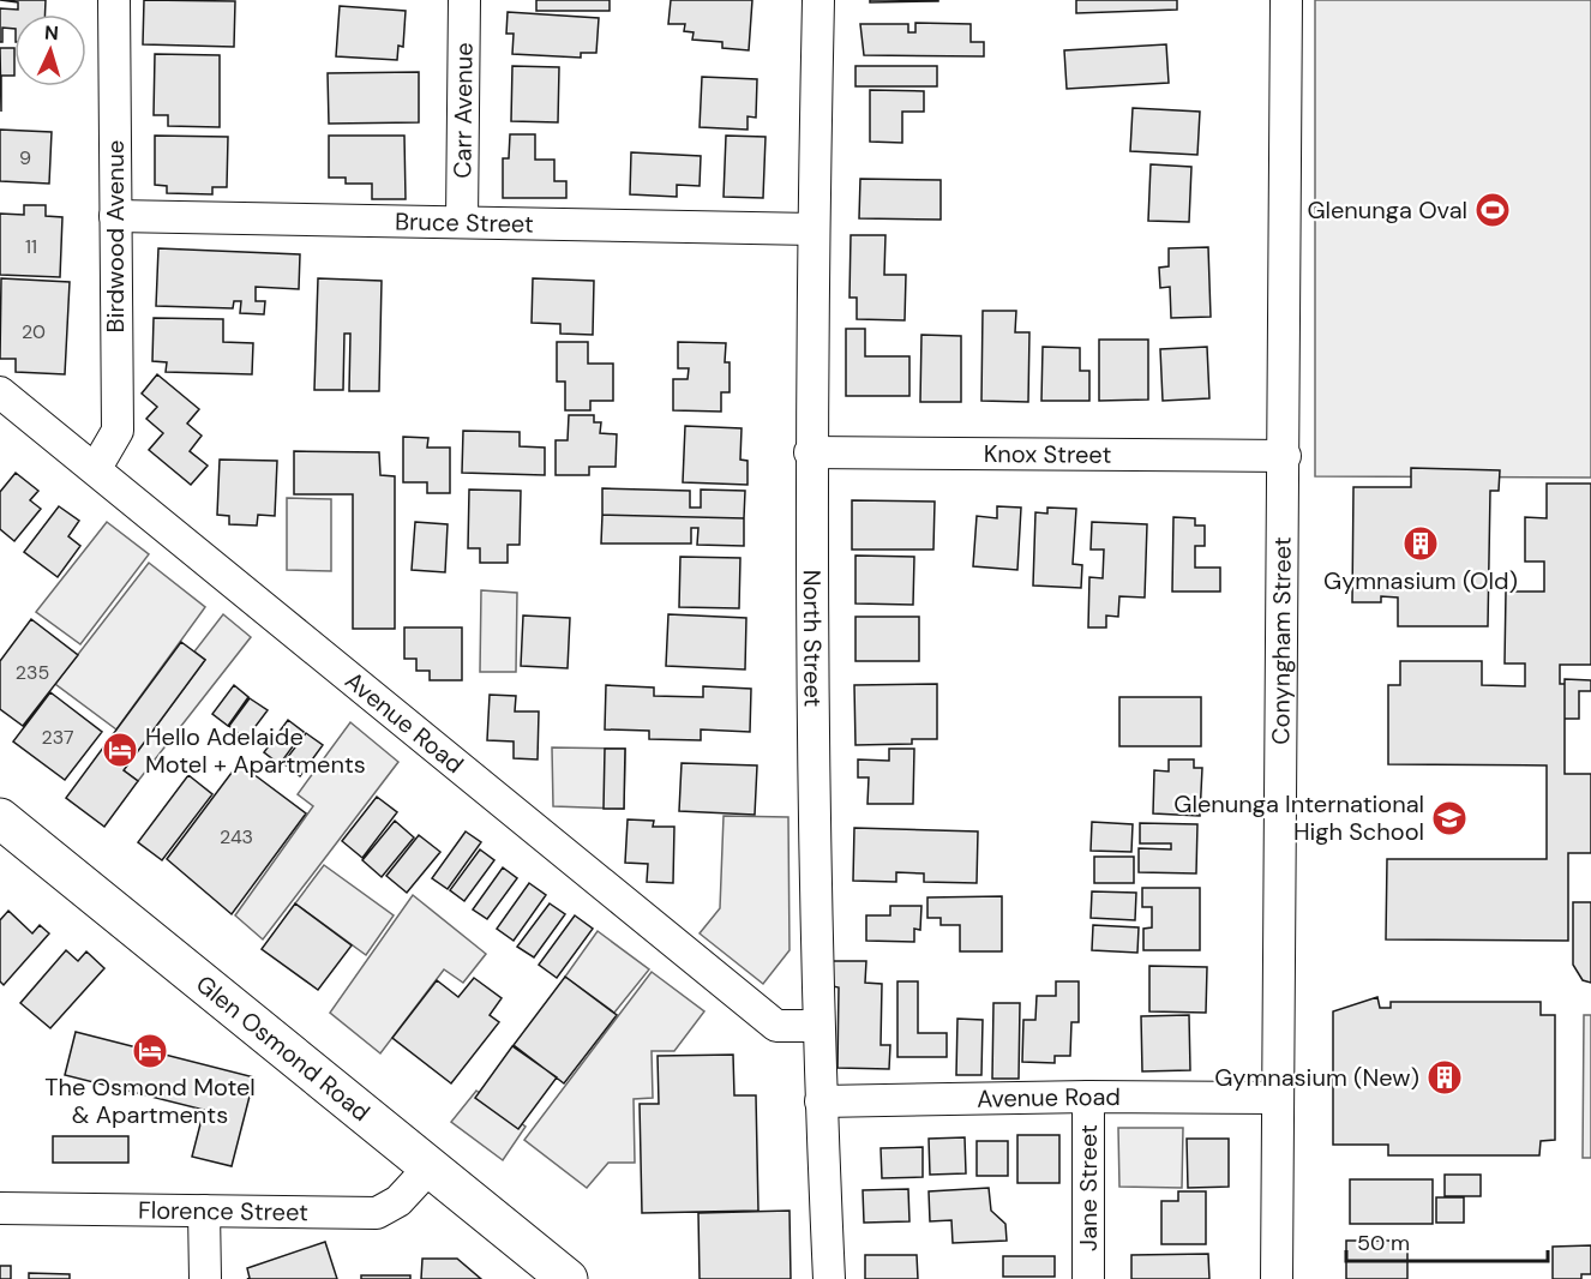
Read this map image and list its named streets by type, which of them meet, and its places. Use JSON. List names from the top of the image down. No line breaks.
{"streets":{"highway":["Glen Osmond Road"],"street":["Carr Avenue","Bruce Street","Birdwood Avenue","Knox Street","North Street","Conyngham Street","Avenue Road","Jane Street","Florence Street"]},"crossings":[["Carr Avenue","Bruce Street"],["Bruce Street","Birdwood Avenue"],["Bruce Street","North Street"],["Birdwood Avenue","Avenue Road"],["Knox Street","North Street"],["Knox Street","Conyngham Street"],["North Street","Avenue Road"],["Conyngham Street","Avenue Road"],["Avenue Road","Jane Street"],["Glen Osmond Road","Florence Street"]],"places":{"sports":["Glenunga Oval"],"building":["Gymnasium (Old)","Gymnasium (New)"],"hotel":["Hello Adelaide Motel + Apartments","The Osmond Motel & Apartments"],"school or university":["Glenunga International High School"]},"house_numbers":["9","11","20","235","237","243"],"scale_bar":"50 m","north":"top"}
